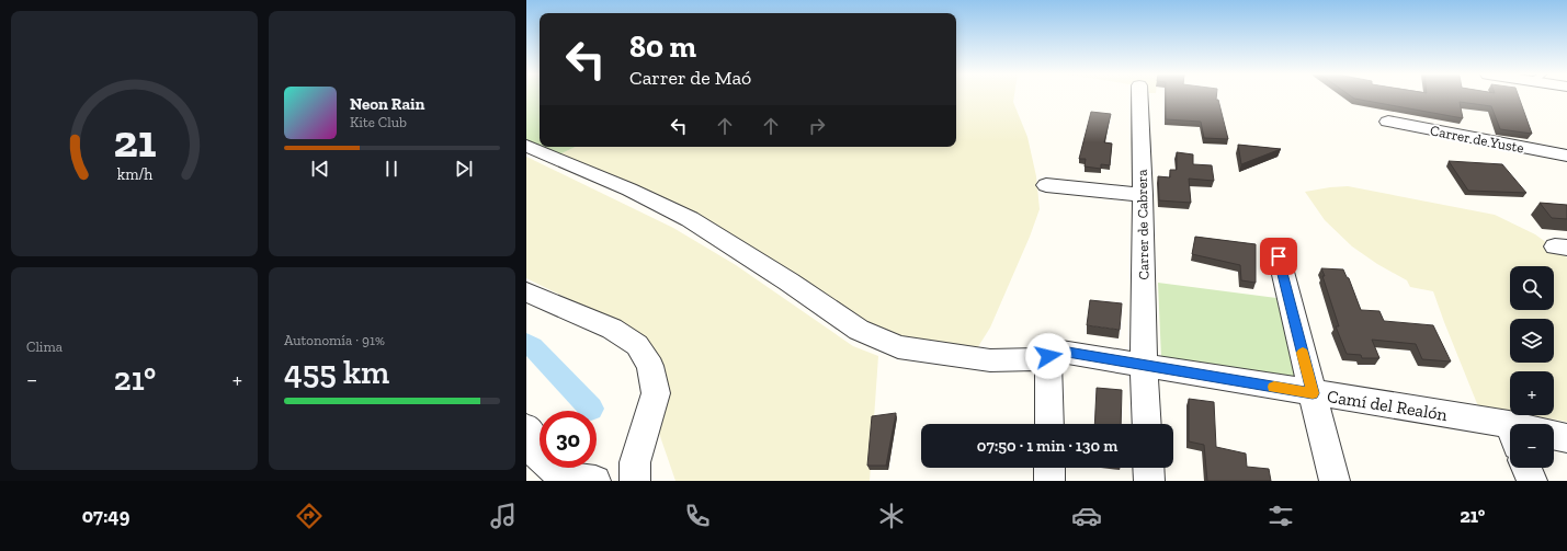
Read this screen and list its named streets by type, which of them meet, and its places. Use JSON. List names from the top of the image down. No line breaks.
{"streets":{"street":["Carrer de Yuste","Carrer de Cabrera","Camí del Realón"]},"crossings":[["Carrer de Cabrera","Camí del Realón"]],"page":{"turn":["80 m","Carrer de Maó"],"song":["Neon Rain","Kite Club"],"map_buttons":["+","−"],"tile":["Clima",["Autonomía · 91%","455 km"]],"heat":["−","21°","+"],"limit":"30","trip":"07:50 · 1 min · 130 m","tabs":["07:49","21°"],"gauge":["21","km/h"]}}
